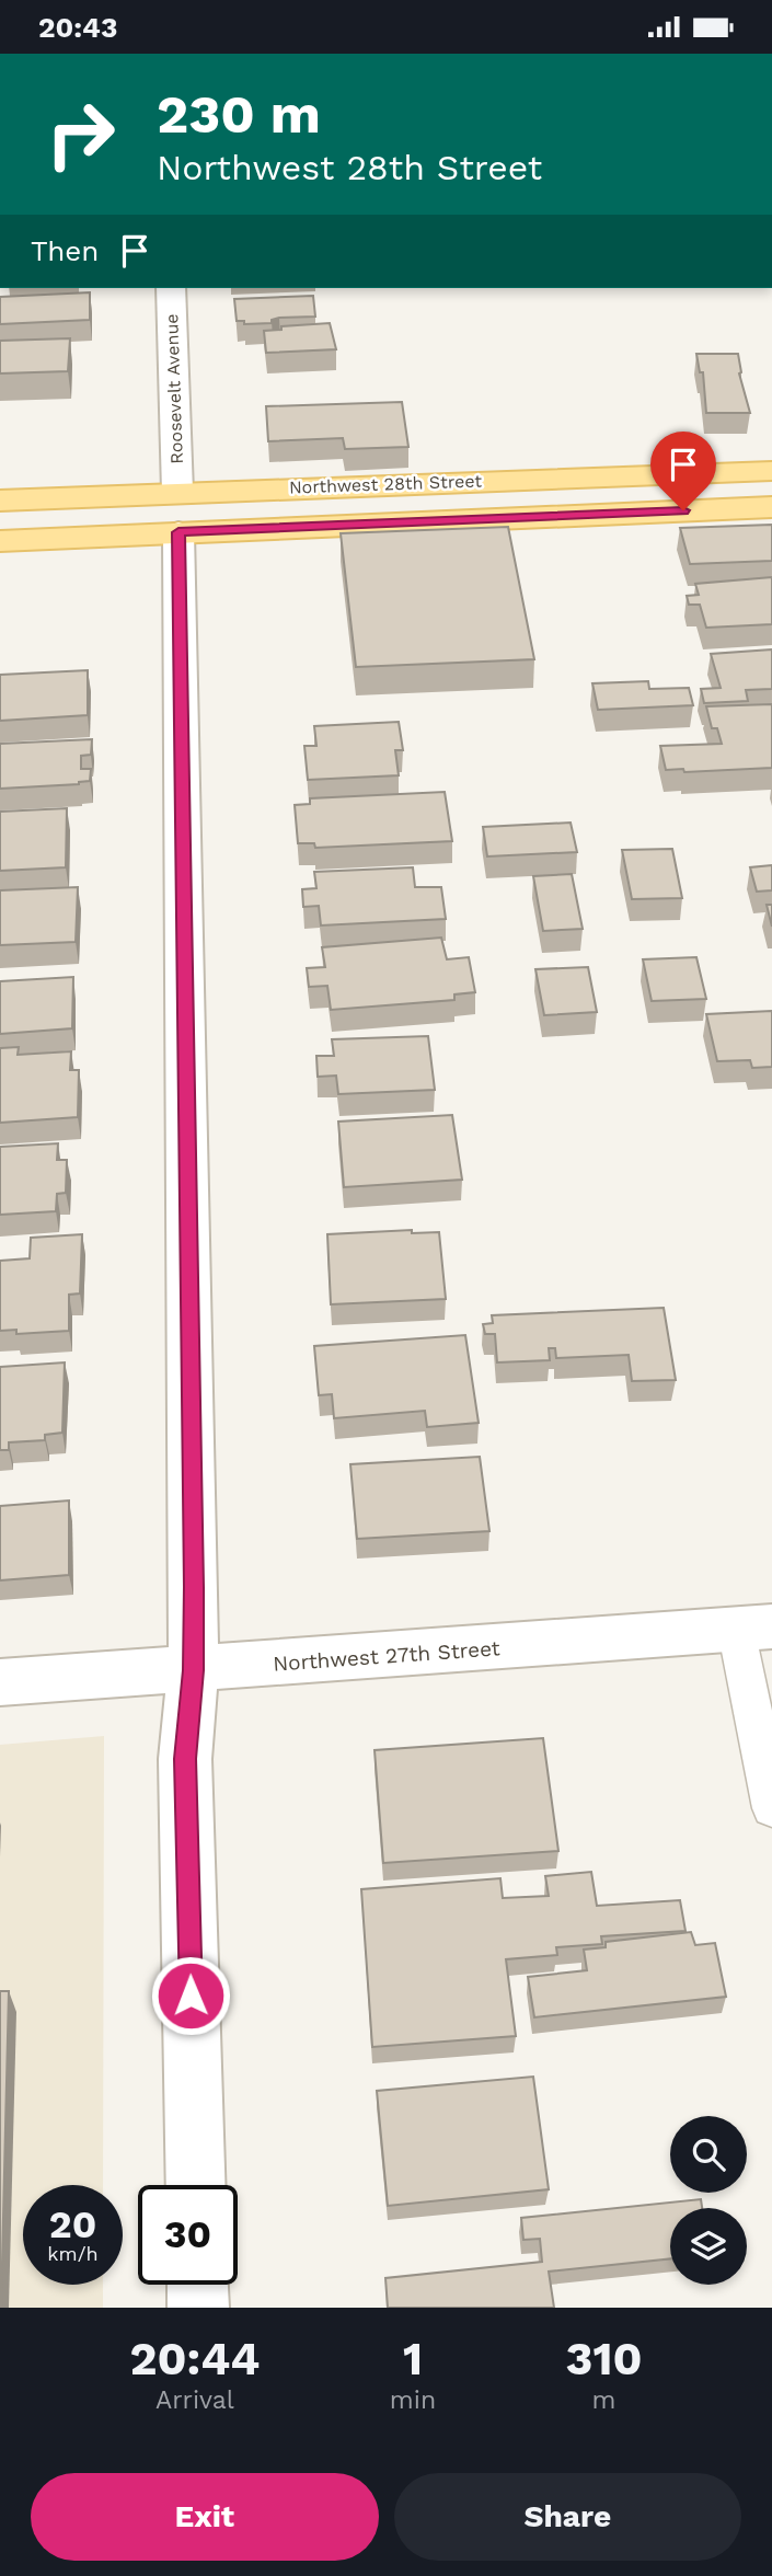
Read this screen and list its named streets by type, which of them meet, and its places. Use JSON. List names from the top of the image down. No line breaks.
{"streets":{"main road":["Northwest 28th Street"],"street":["Roosevelt Avenue","Northwest 27th Street"]},"crossings":[["Roosevelt Avenue","Northwest 28th Street"],["Roosevelt Avenue","Northwest 27th Street"]],"page":{"status":"20:43","turn":["230 m","Northwest 28th Street"],"then":"Then","speed":"20 km/h","limit":"30","eta":["20:44","Arrival","1","min","310","m"],"buttons":["Exit","Share"]}}
